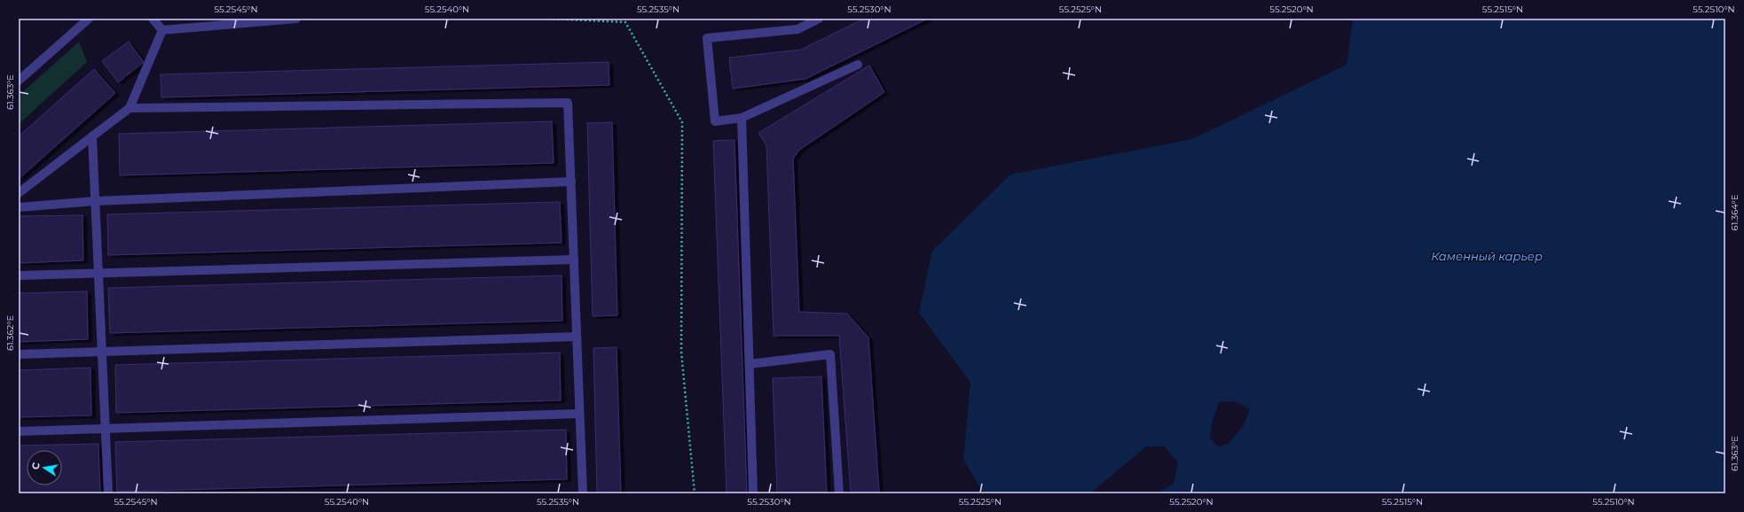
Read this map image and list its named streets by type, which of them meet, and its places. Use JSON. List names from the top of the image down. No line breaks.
{"water":["Каменный карьер"],"north":"left","coordinates":["55.2545°N","55.2540°N","55.2535°N","55.2530°N","55.2525°N","55.2520°N","55.2515°N","55.2510°N","61.363°E","61.364°E","61.362°E"]}
